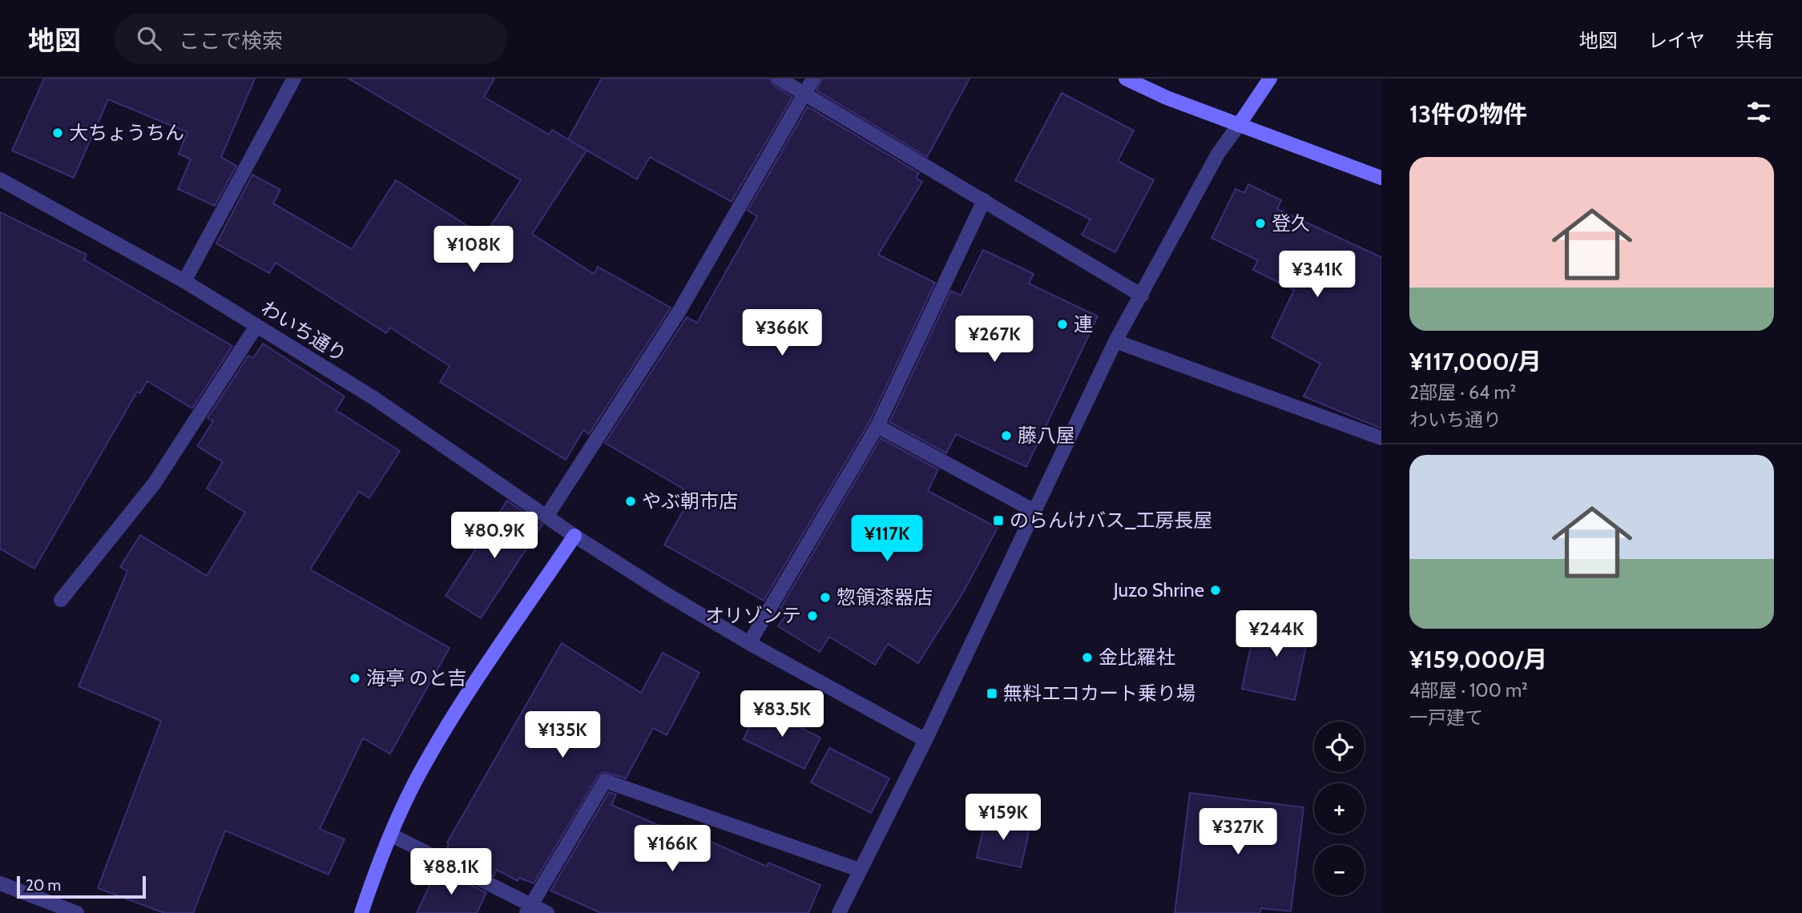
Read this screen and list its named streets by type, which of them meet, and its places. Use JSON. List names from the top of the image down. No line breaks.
{"streets":{"street":["わいち通り"]},"places":{"other":["大ちょうちん","登久","連","藤八屋","やぶ朝市店","Juzo Shrine","惣領漆器店","オリゾンテ","金比羅社","海亭 のと吉"],"transit":["のらんけバス_工房長屋","無料エコカート乗り場"]},"scale_bar":"20 m","page":{"header":"地図","search":"ここで検索","nav":["地図","レイヤ","共有"],"heading":"13件の物件","list":[{"name":"¥117,000/月","note":"2部屋 · 64 m² · わいち通り"},{"name":"¥159,000/月","note":"4部屋 · 100 m² · 一戸建て"}],"price":["¥108K","¥341K","¥366K","¥267K","¥80.9K","¥117K","¥244K","¥83.5K","¥135K","¥159K","¥327K","¥166K","¥88.1K"],"map_buttons":["+","−"],"scale":"20 m"}}
